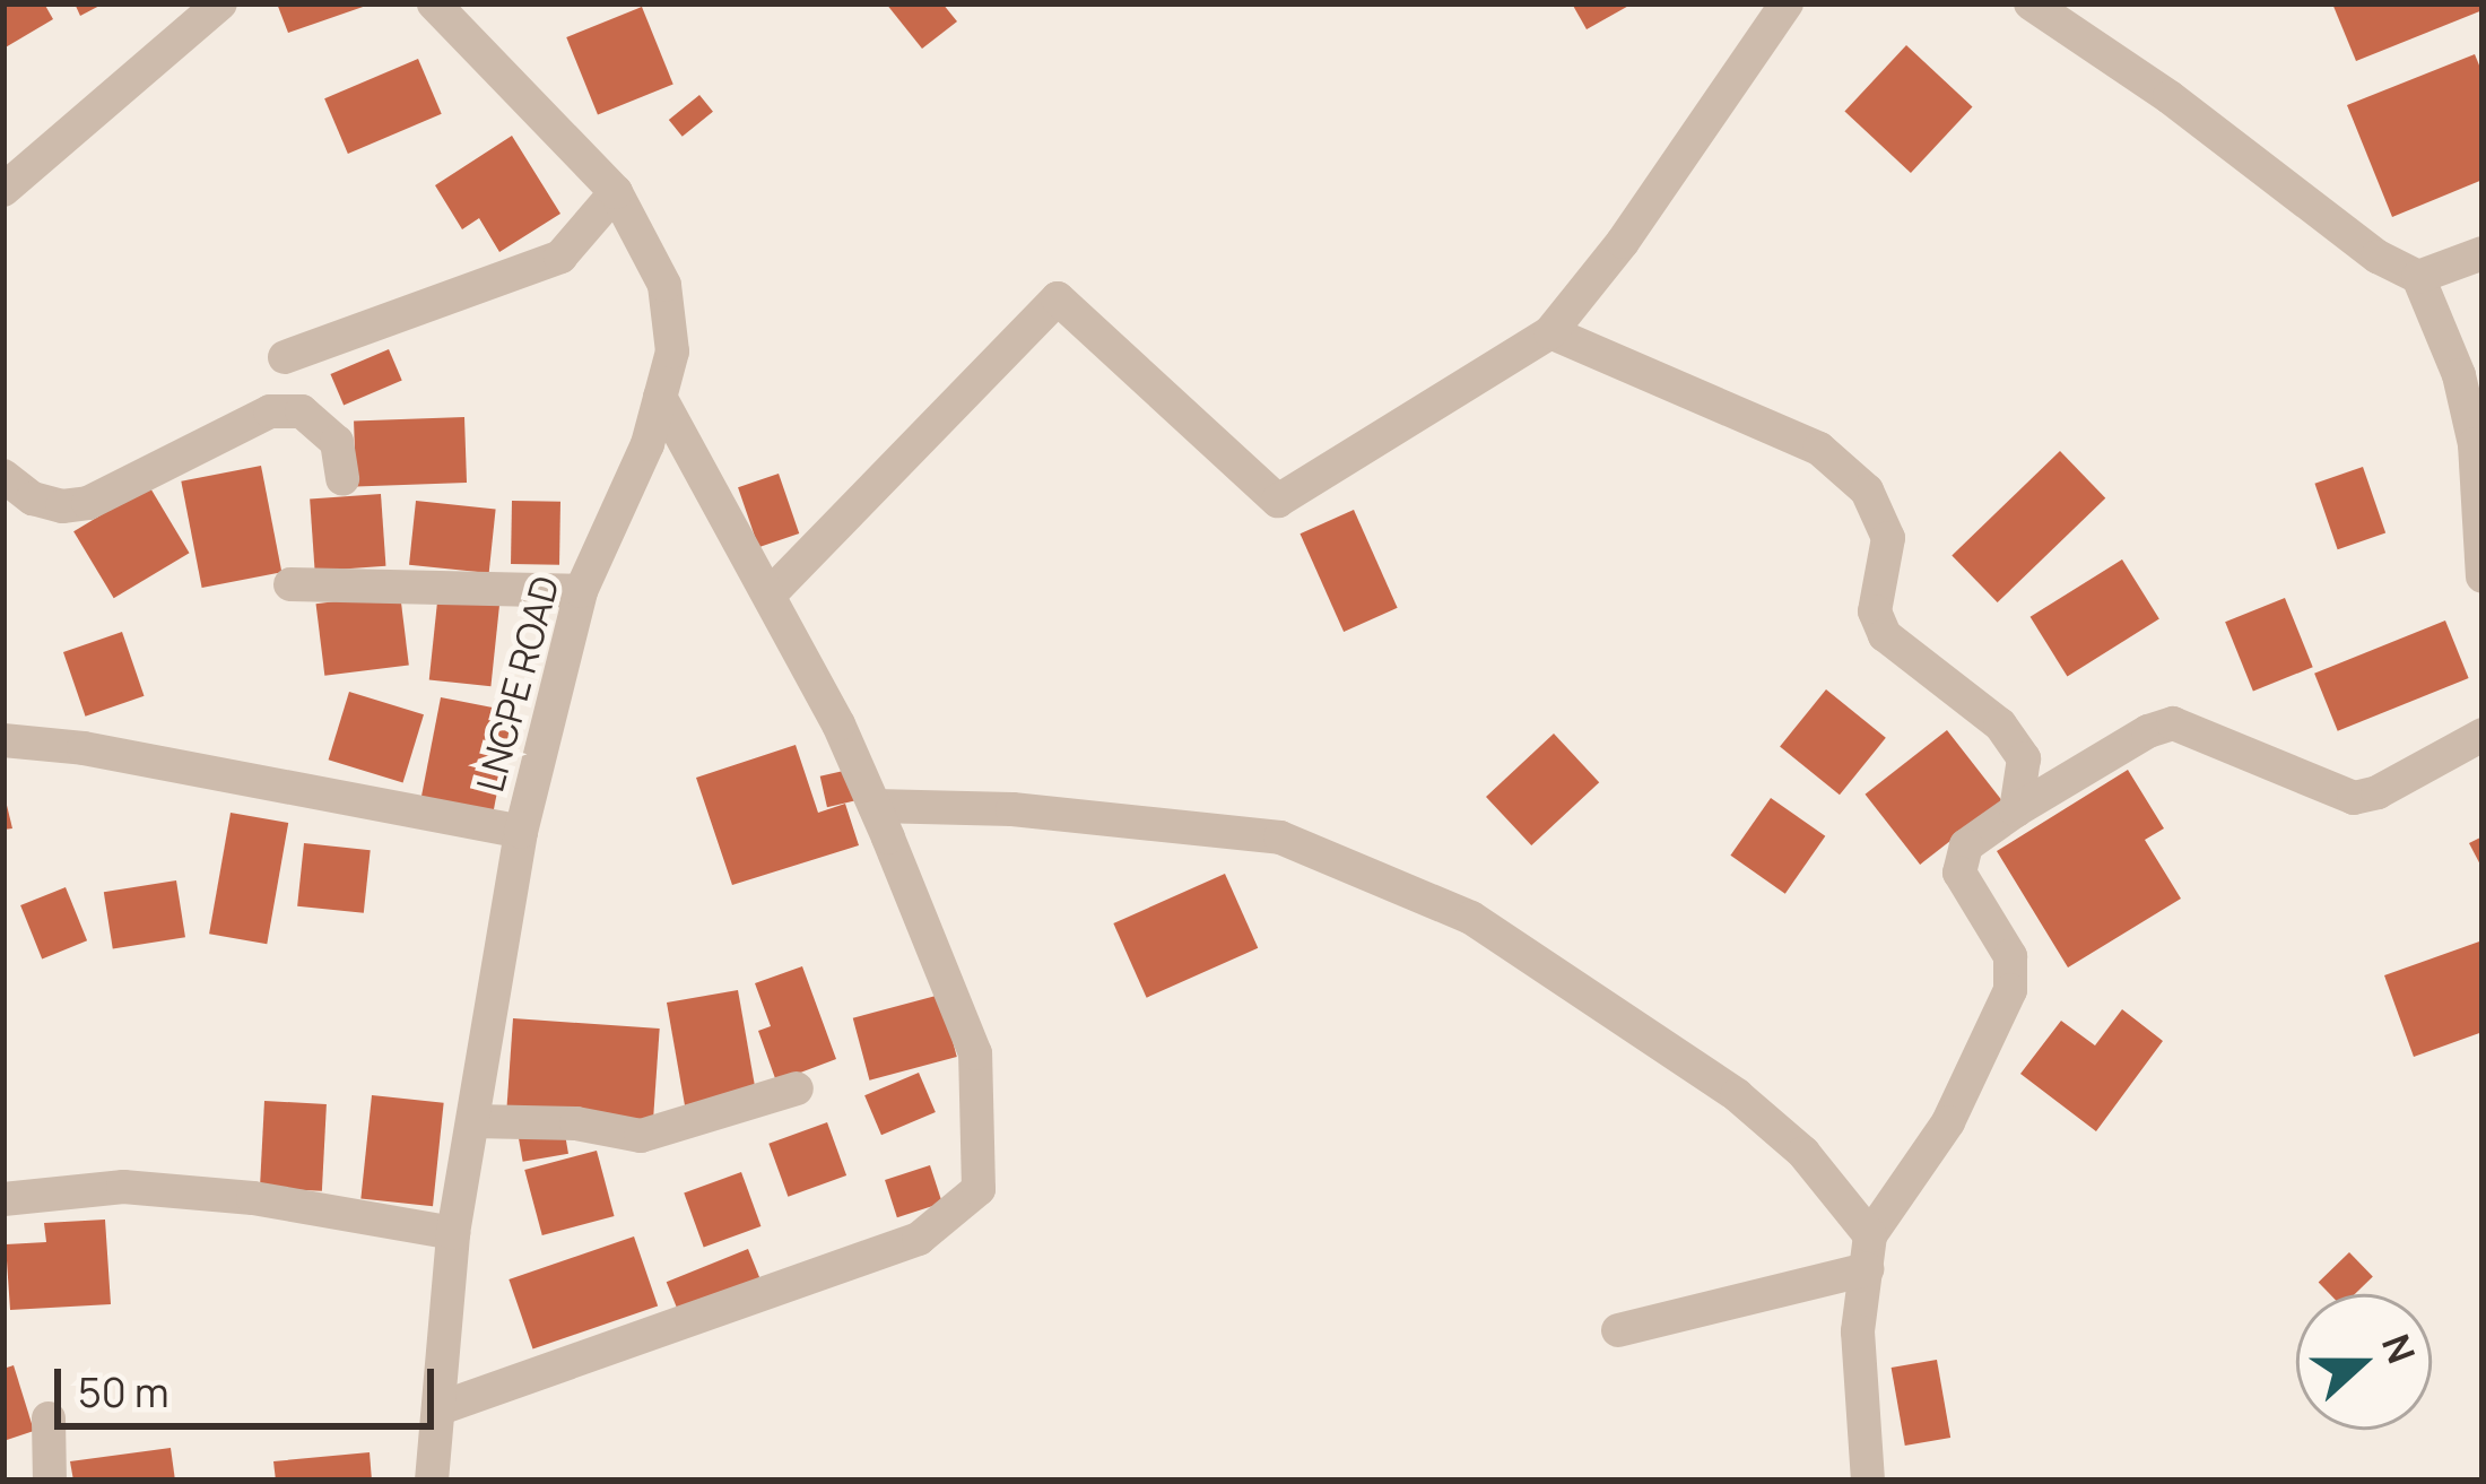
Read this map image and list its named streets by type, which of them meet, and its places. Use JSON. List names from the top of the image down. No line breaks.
{"streets":{"street":["LNCPE ROAD"]},"scale_bar":"50 m","north":"right"}
